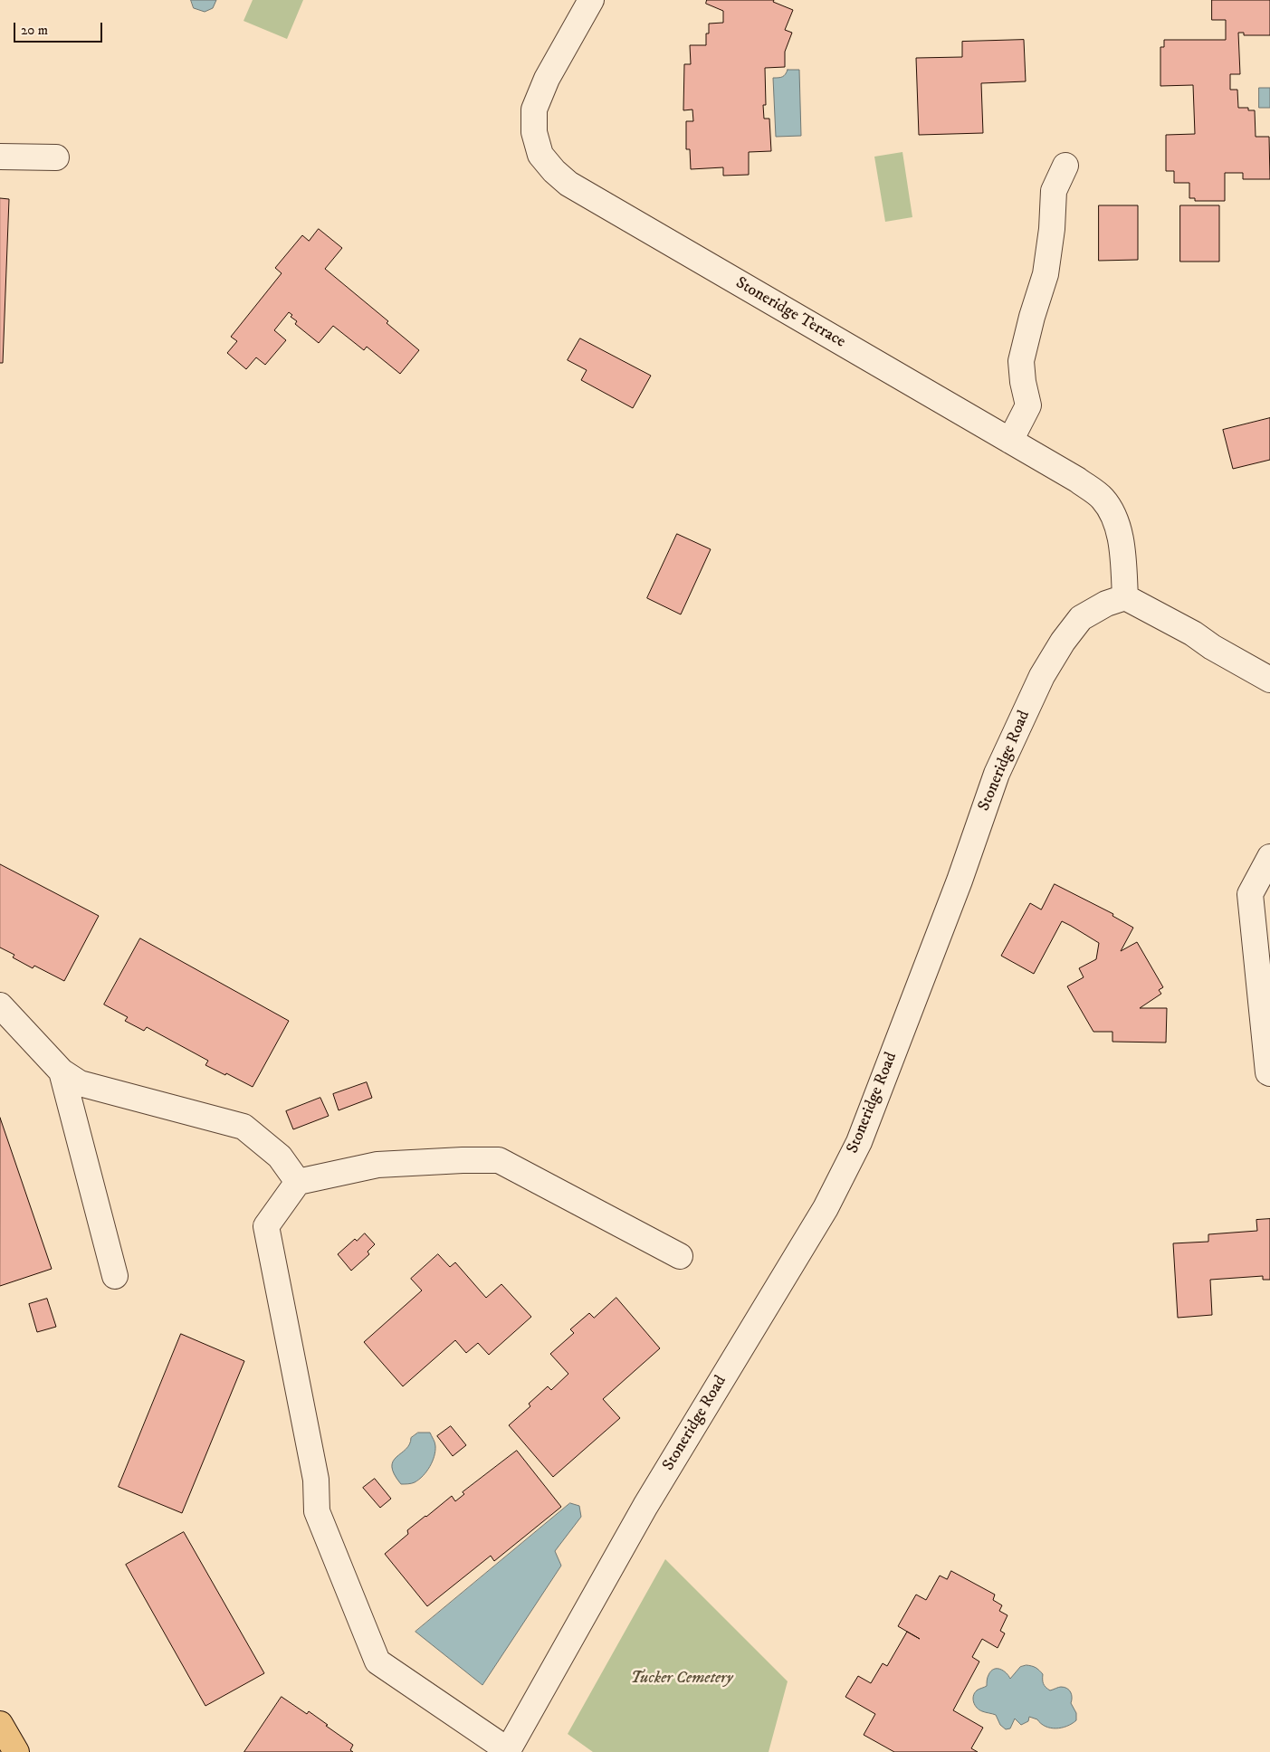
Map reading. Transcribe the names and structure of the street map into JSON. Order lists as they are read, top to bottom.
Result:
{
  "streets": {
    "street": ["Stoneridge Terrace", "Stoneridge Road"]
  },
  "crossings": [
    ["Stoneridge Terrace", "Stoneridge Road"]
  ],
  "parks": ["Tucker Cemetery"],
  "scale_bar": "20 m"
}
